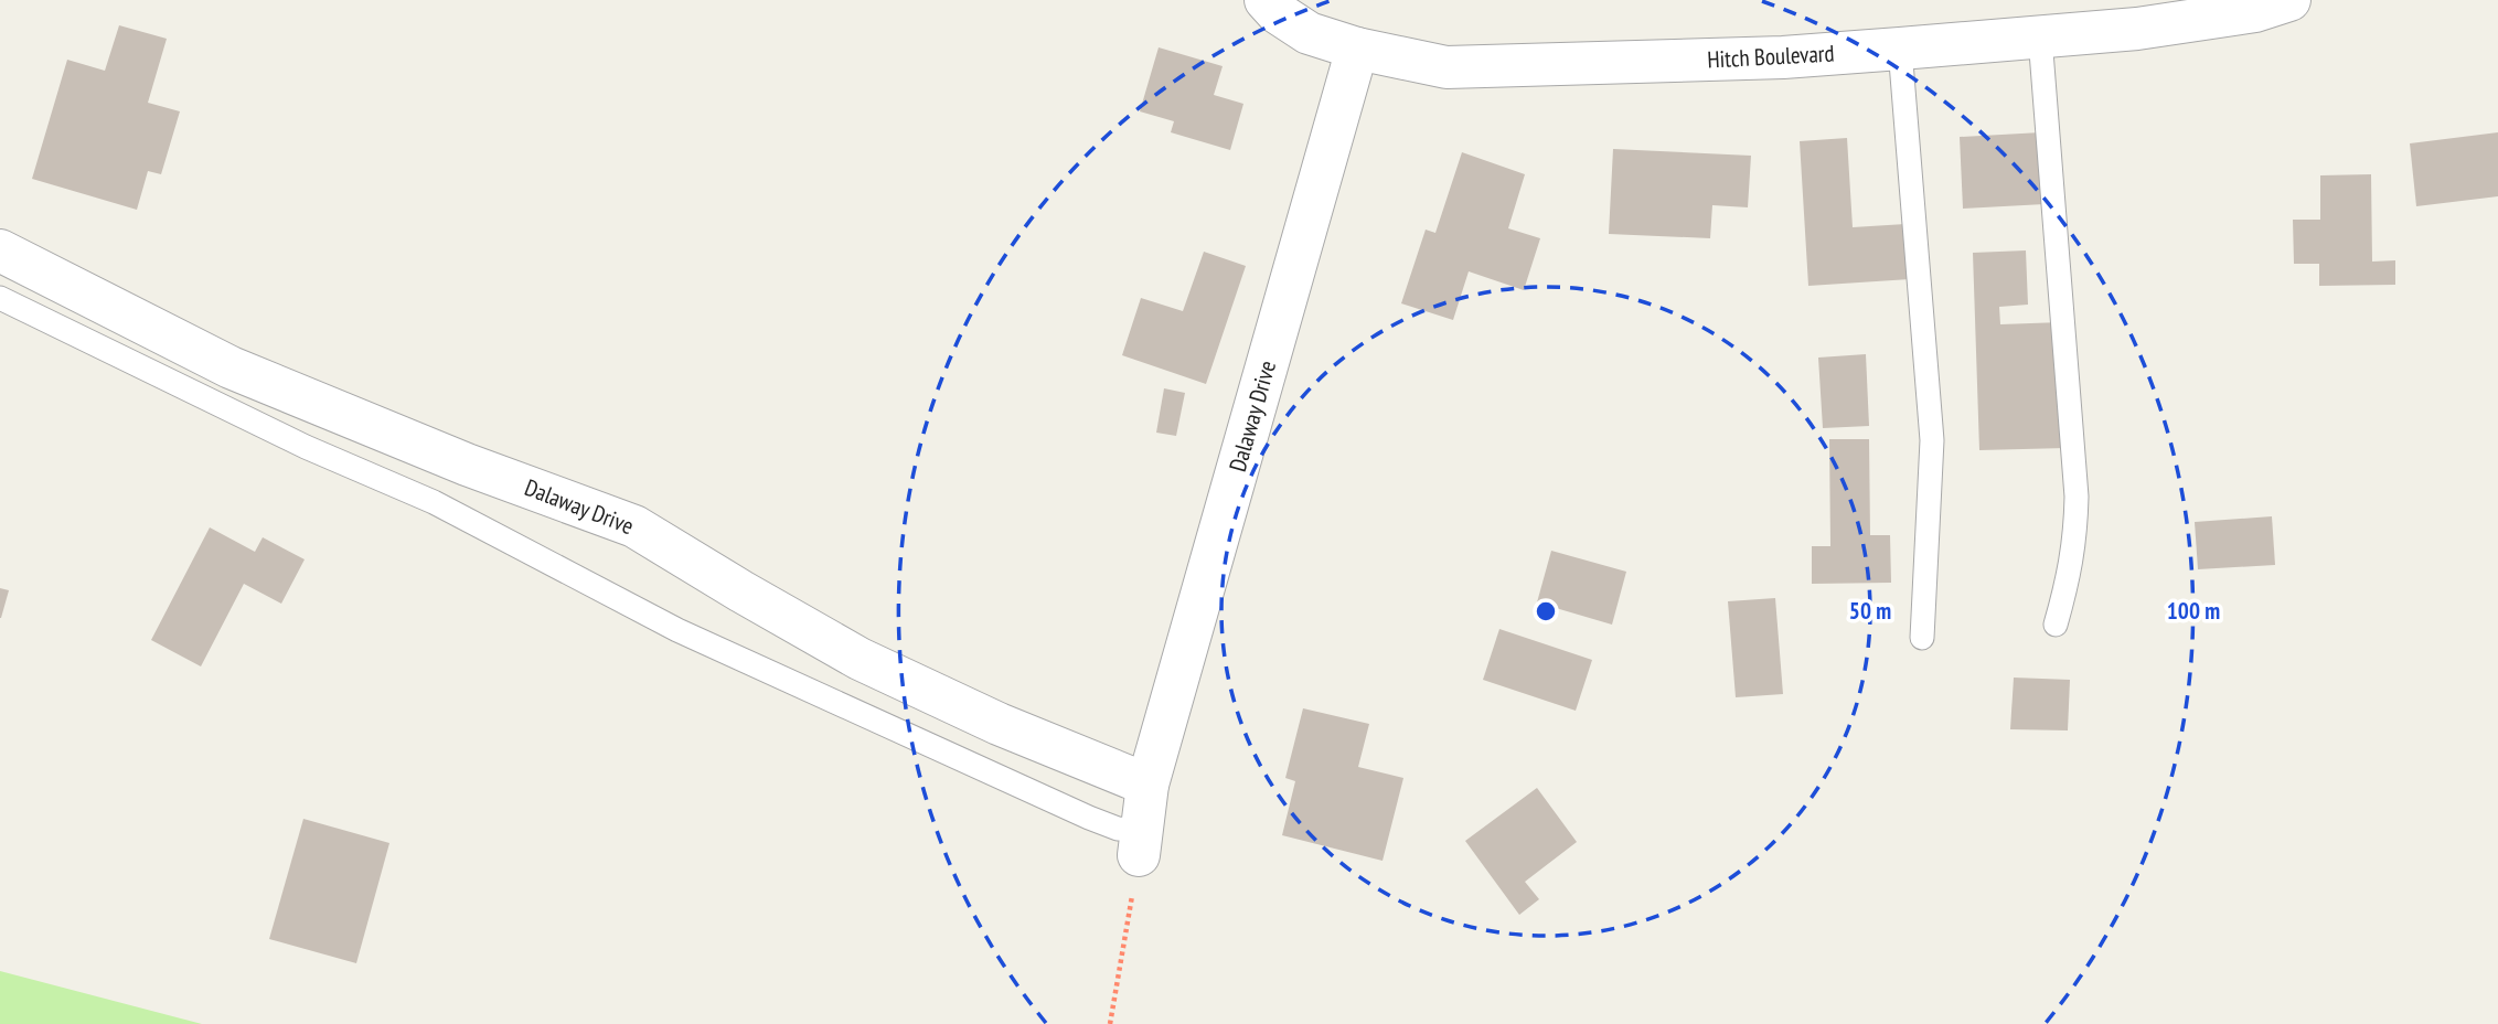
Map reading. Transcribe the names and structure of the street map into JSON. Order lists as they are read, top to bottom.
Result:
{
  "streets": {
    "street": ["Hitch Boulevard", "Dalaway Drive"]
  },
  "crossings": [
    ["Hitch Boulevard", "Dalaway Drive"]
  ],
  "rings": ["50 m", "100 m"]
}
